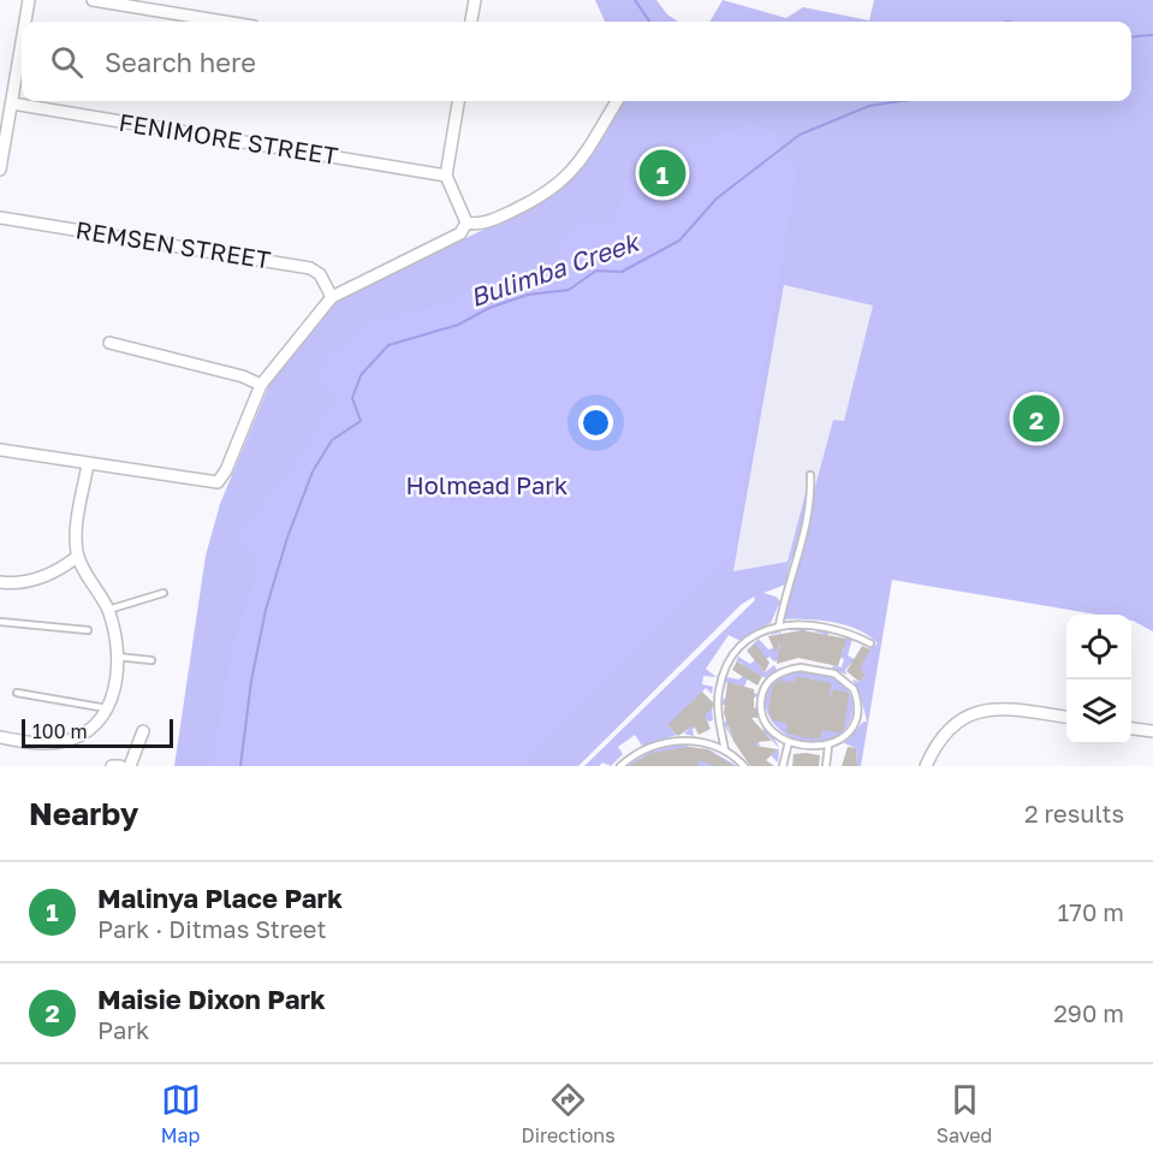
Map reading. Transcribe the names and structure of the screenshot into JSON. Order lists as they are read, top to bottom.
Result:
{
  "streets": {
    "street": ["FENIMORE STREET", "REMSEN STREET"]
  },
  "water": ["Bulimba Creek"],
  "parks": ["Holmead Park"],
  "scale_bar": "100 m",
  "page": {
    "search": "Search here",
    "pins": ["1", "2"],
    "scale": "100 m",
    "heading": ["Nearby", "2 results"],
    "list": [
      {
        "mark": "1",
        "name": "Malinya Place Park",
        "note": "Park · Ditmas Street",
        "value": "170 m"
      },
      {
        "mark": "2",
        "name": "Maisie Dixon Park",
        "note": "Park",
        "value": "290 m"
      }
    ],
    "nav": ["Map", "Directions", "Saved"]
  }
}
